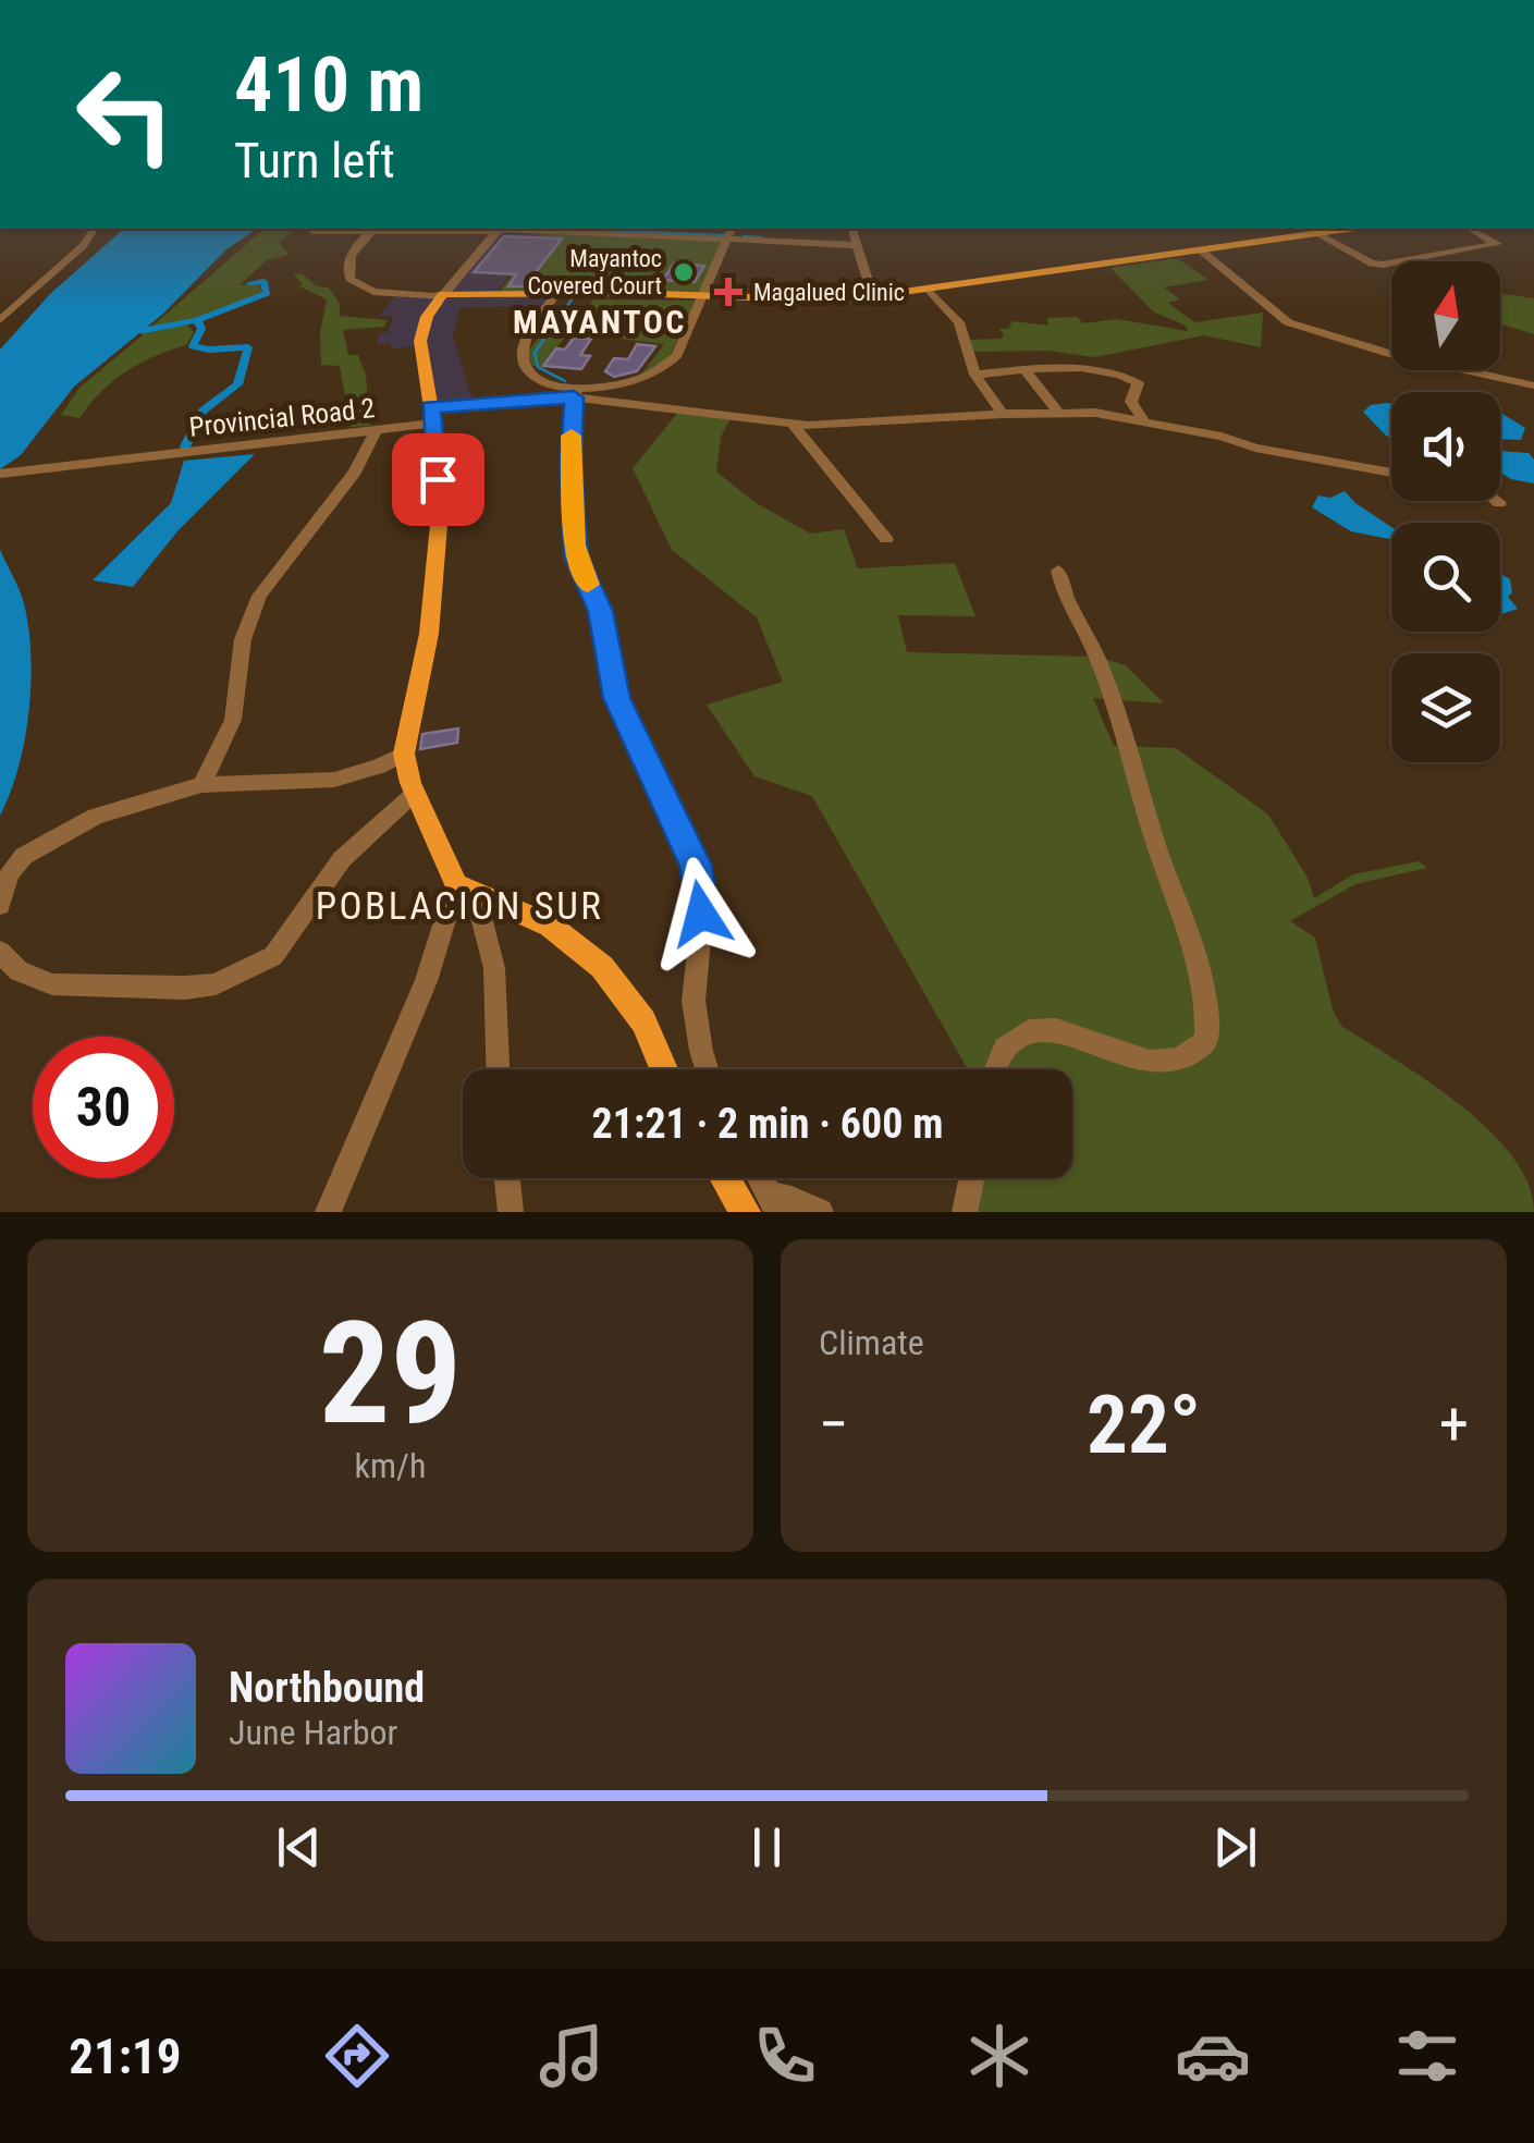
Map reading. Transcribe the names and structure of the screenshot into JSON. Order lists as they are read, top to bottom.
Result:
{
  "streets": {
    "street": ["Provincial Road 2"]
  },
  "districts": ["MAYANTOC", "POBLACION SUR"],
  "places": {
    "other": ["Mayantoc Covered Court"],
    "health": ["Magalued Clinic"]
  },
  "north": "top",
  "page": {
    "turn": ["410 m", "Turn left"],
    "limit": "30",
    "trip": "21:21 · 2 min · 600 m",
    "tile": [
      ["29", "km/h"],
      "Climate"
    ],
    "heat": ["−", "22°", "+"],
    "song": ["Northbound", "June Harbor"],
    "tabs": "21:19"
  }
}
